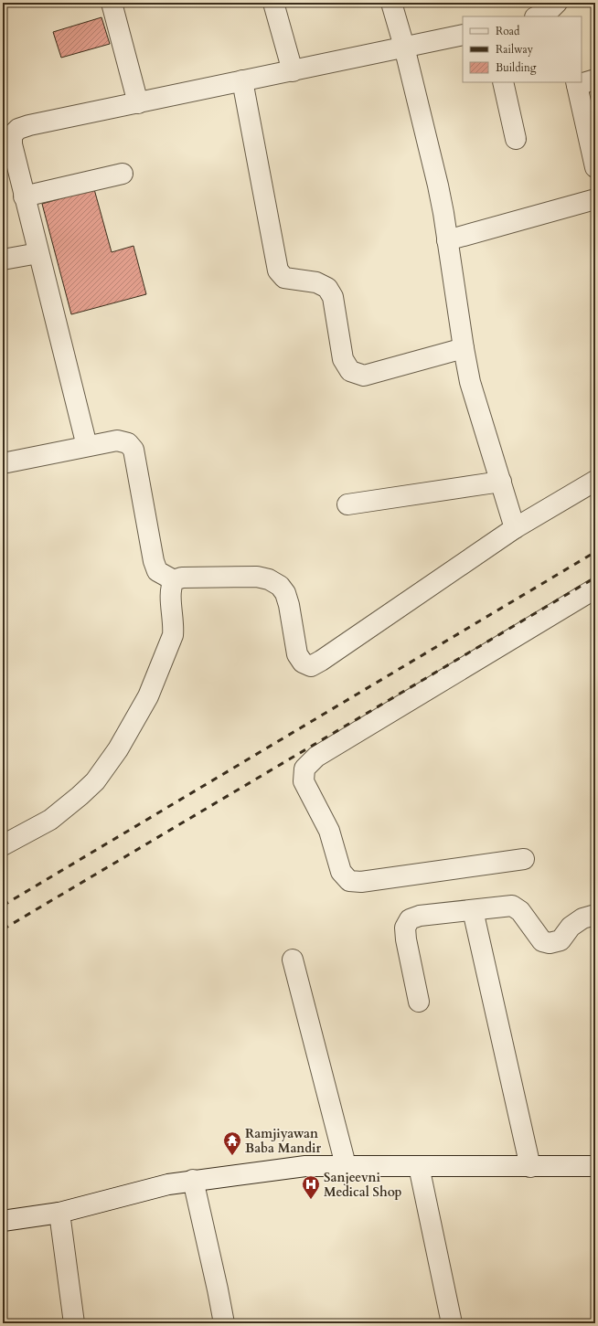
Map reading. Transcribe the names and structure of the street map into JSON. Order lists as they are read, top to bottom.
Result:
{
  "places": {
    "temple": ["Ramjiyawan Baba Mandir"],
    "hospital": ["Sanjeevni Medical Shop"]
  },
  "legend": ["Road", "Railway", "Building"]
}
